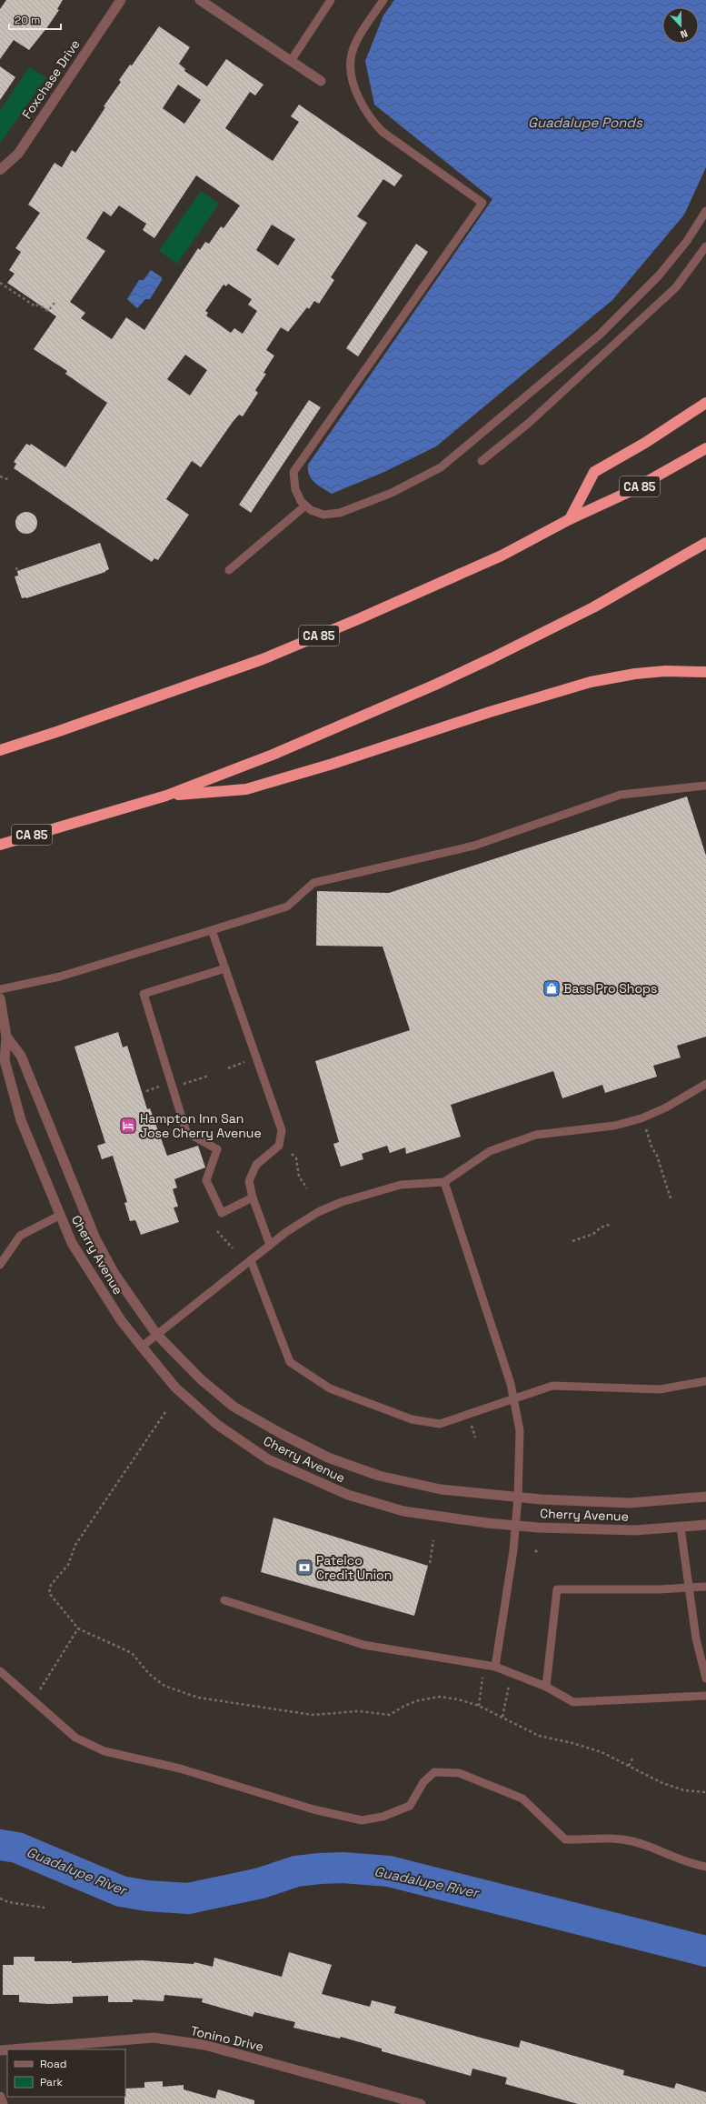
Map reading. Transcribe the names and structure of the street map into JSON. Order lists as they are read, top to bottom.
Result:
{
  "streets": {
    "highway": ["CA 85"],
    "street": ["Foxchase Drive", "Cherry Avenue", "Tonino Drive"]
  },
  "water": ["Guadalupe Ponds", "Guadalupe River"],
  "places": {
    "shop": ["Bass Pro Shops"],
    "hotel": ["Hampton Inn San Jose Cherry Avenue"],
    "bank": ["Patelco Credit Union"]
  },
  "legend": ["Road", "Park"],
  "scale_bar": "20 m",
  "north": "bottom"
}
